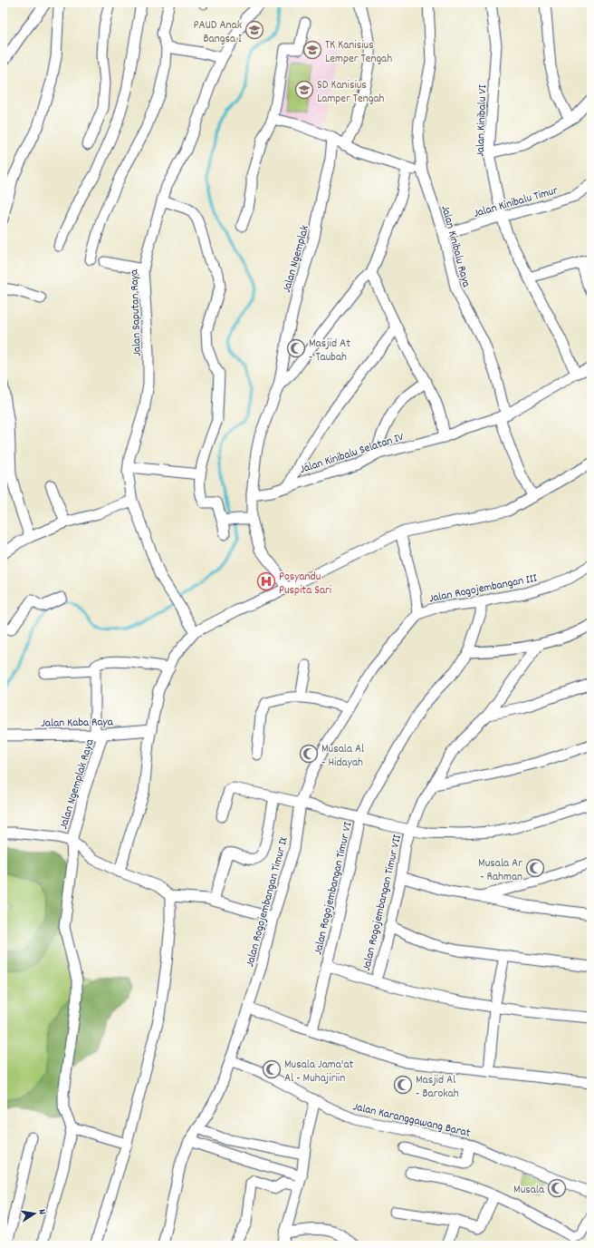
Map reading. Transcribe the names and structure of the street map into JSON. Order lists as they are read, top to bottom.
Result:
{
  "streets": {
    "street": [
      "Jalan Kinibalu VI",
      "Jalan Kinibalu Timur",
      "Jalan Kinibalu Raya",
      "Jalan Ngemplak",
      "Jalan Saputan Raya",
      "Jalan Kinibalu Selatan IV",
      "Jalan Rogojembangan III",
      "Jalan Kaba Raya",
      "Jalan Ngemplak Raya",
      "Jalan Rogojembangan Timur VI",
      "Jalan Rogojembangan Timur IX",
      "Jalan Rogojembangan Timur VII",
      "Jalan Karanggawang Barat"
    ]
  },
  "crossings": [
    ["Jalan Kinibalu VI", "Jalan Kinibalu Timur"],
    ["Jalan Kinibalu Timur", "Jalan Kinibalu Raya"],
    ["Jalan Kinibalu Raya", "Jalan Kinibalu Selatan IV"],
    ["Jalan Ngemplak", "Jalan Kinibalu Selatan IV"],
    ["Jalan Rogojembangan III", "Jalan Rogojembangan Timur VI"],
    ["Jalan Rogojembangan III", "Jalan Rogojembangan Timur IX"],
    ["Jalan Kaba Raya", "Jalan Ngemplak Raya"],
    ["Jalan Rogojembangan Timur VI", "Jalan Rogojembangan Timur VII"]
  ],
  "places": {
    "school or university": ["PAUD Anak Bangsa I", "TK Kanisius Lemper Tengah", "SD Kanisius Lamper Tengah"],
    "mosque": [
      "Masjid At - Taubah",
      "Musala Al - Hidayah",
      "Musala Ar - Rahman",
      "Musala Jama'at Al - Muhajiriin",
      "Masjid Al - Barokah",
      "Musala"
    ],
    "hospital": ["Posyandu Puspita Sari"]
  },
  "north": "right"
}
